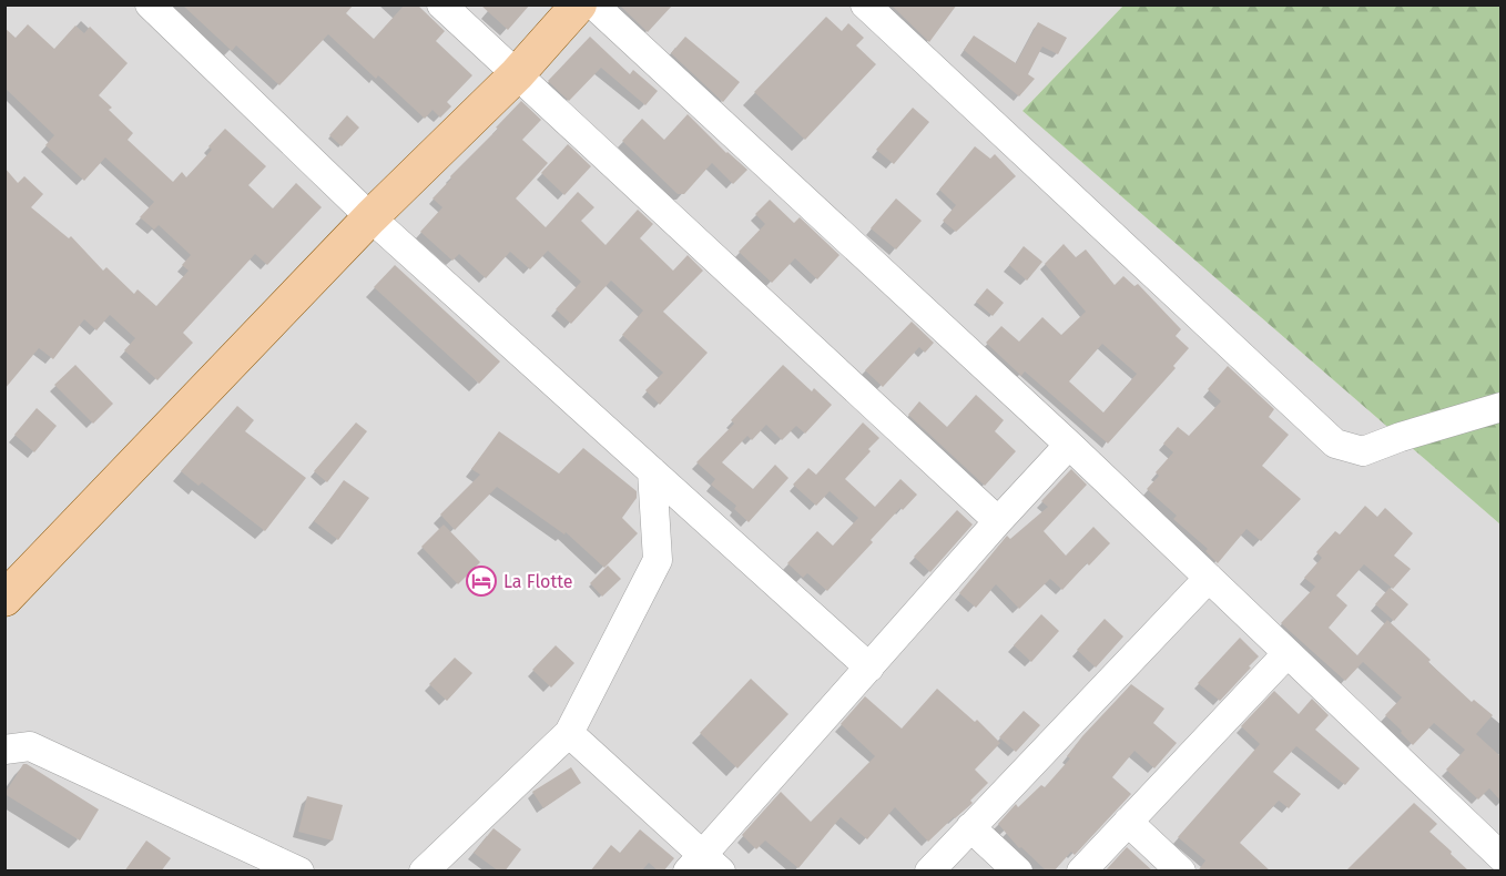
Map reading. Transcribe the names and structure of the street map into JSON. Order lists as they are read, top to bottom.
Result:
{
  "places": {
    "hotel": ["La Flotte"]
  }
}
